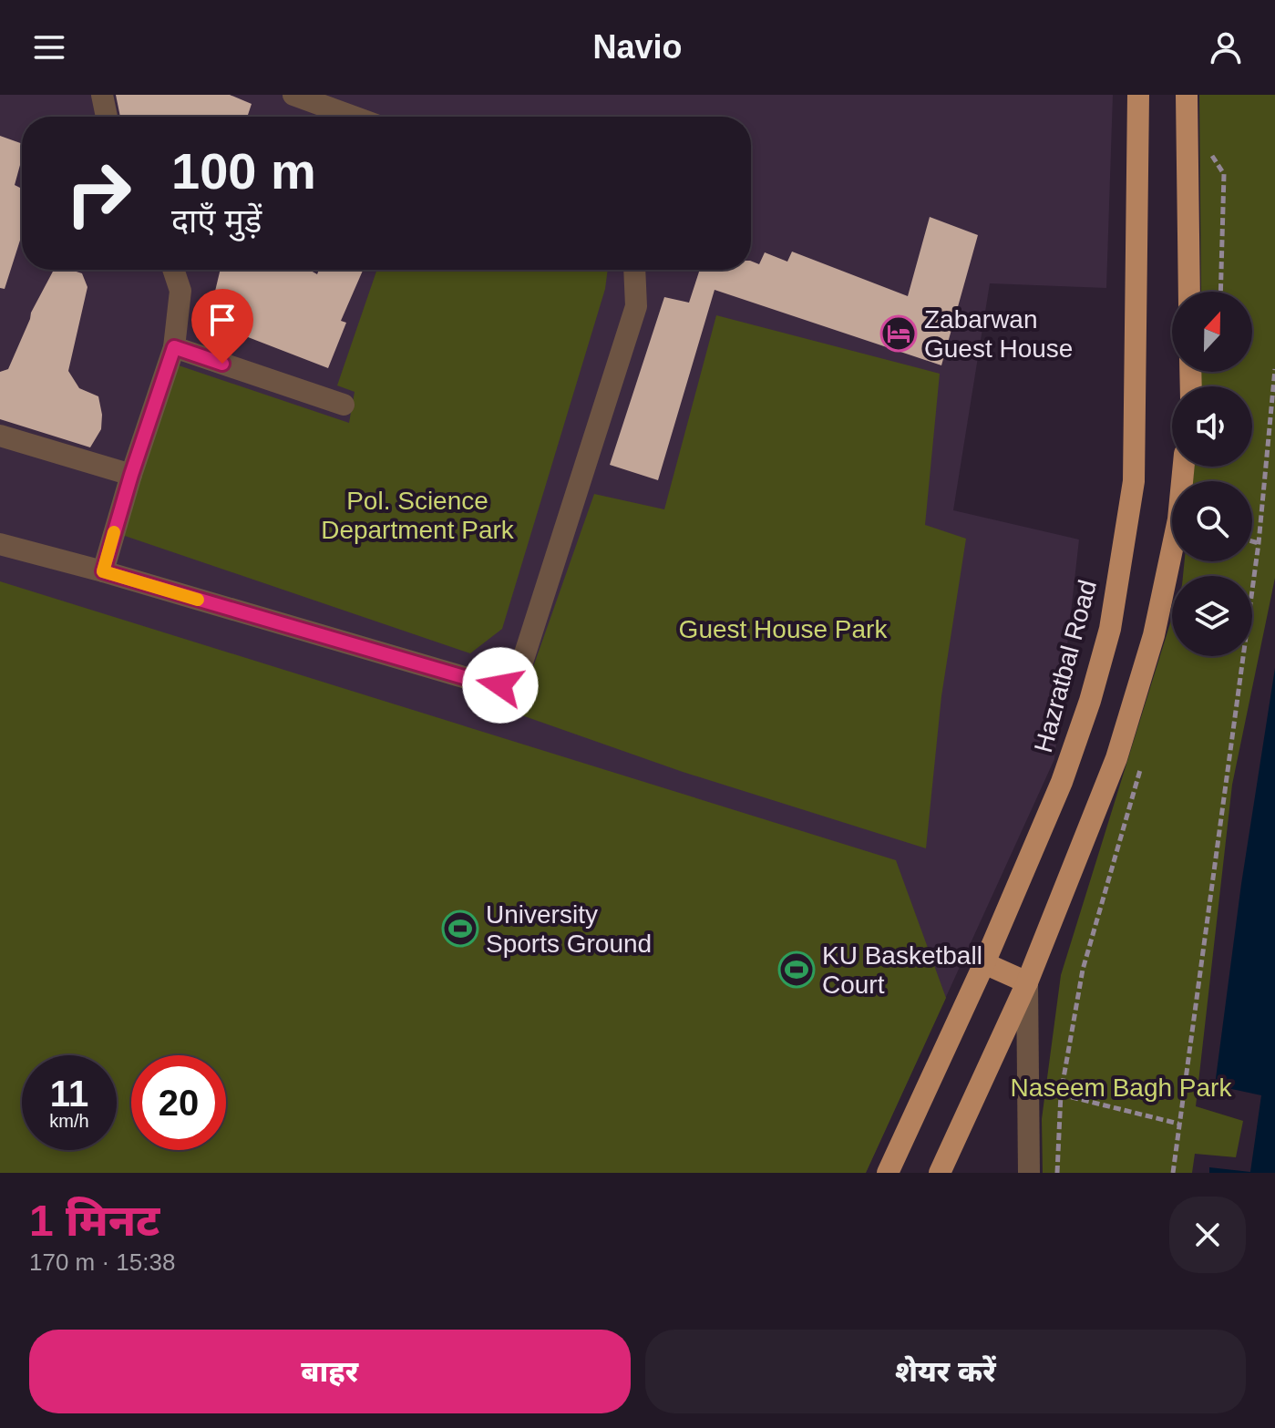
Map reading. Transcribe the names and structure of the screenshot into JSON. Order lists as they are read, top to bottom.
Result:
{
  "streets": {
    "main road": ["Hazratbal Road"]
  },
  "parks": ["Pol. Science Department Park", "Guest House Park", "Naseem Bagh Park"],
  "places": {
    "hotel": ["Zabarwan Guest House"],
    "sports": ["University Sports Ground", "KU Basketball Court"]
  },
  "north": "top",
  "page": {
    "header": "Navio",
    "turn": ["100 m", "दाएँ मुड़ें"],
    "speed": "11 km/h",
    "limit": "20",
    "heading": ["1 मिनट", "170 m · 15:38"],
    "buttons": ["बाहर", "शेयर करें"]
  }
}
